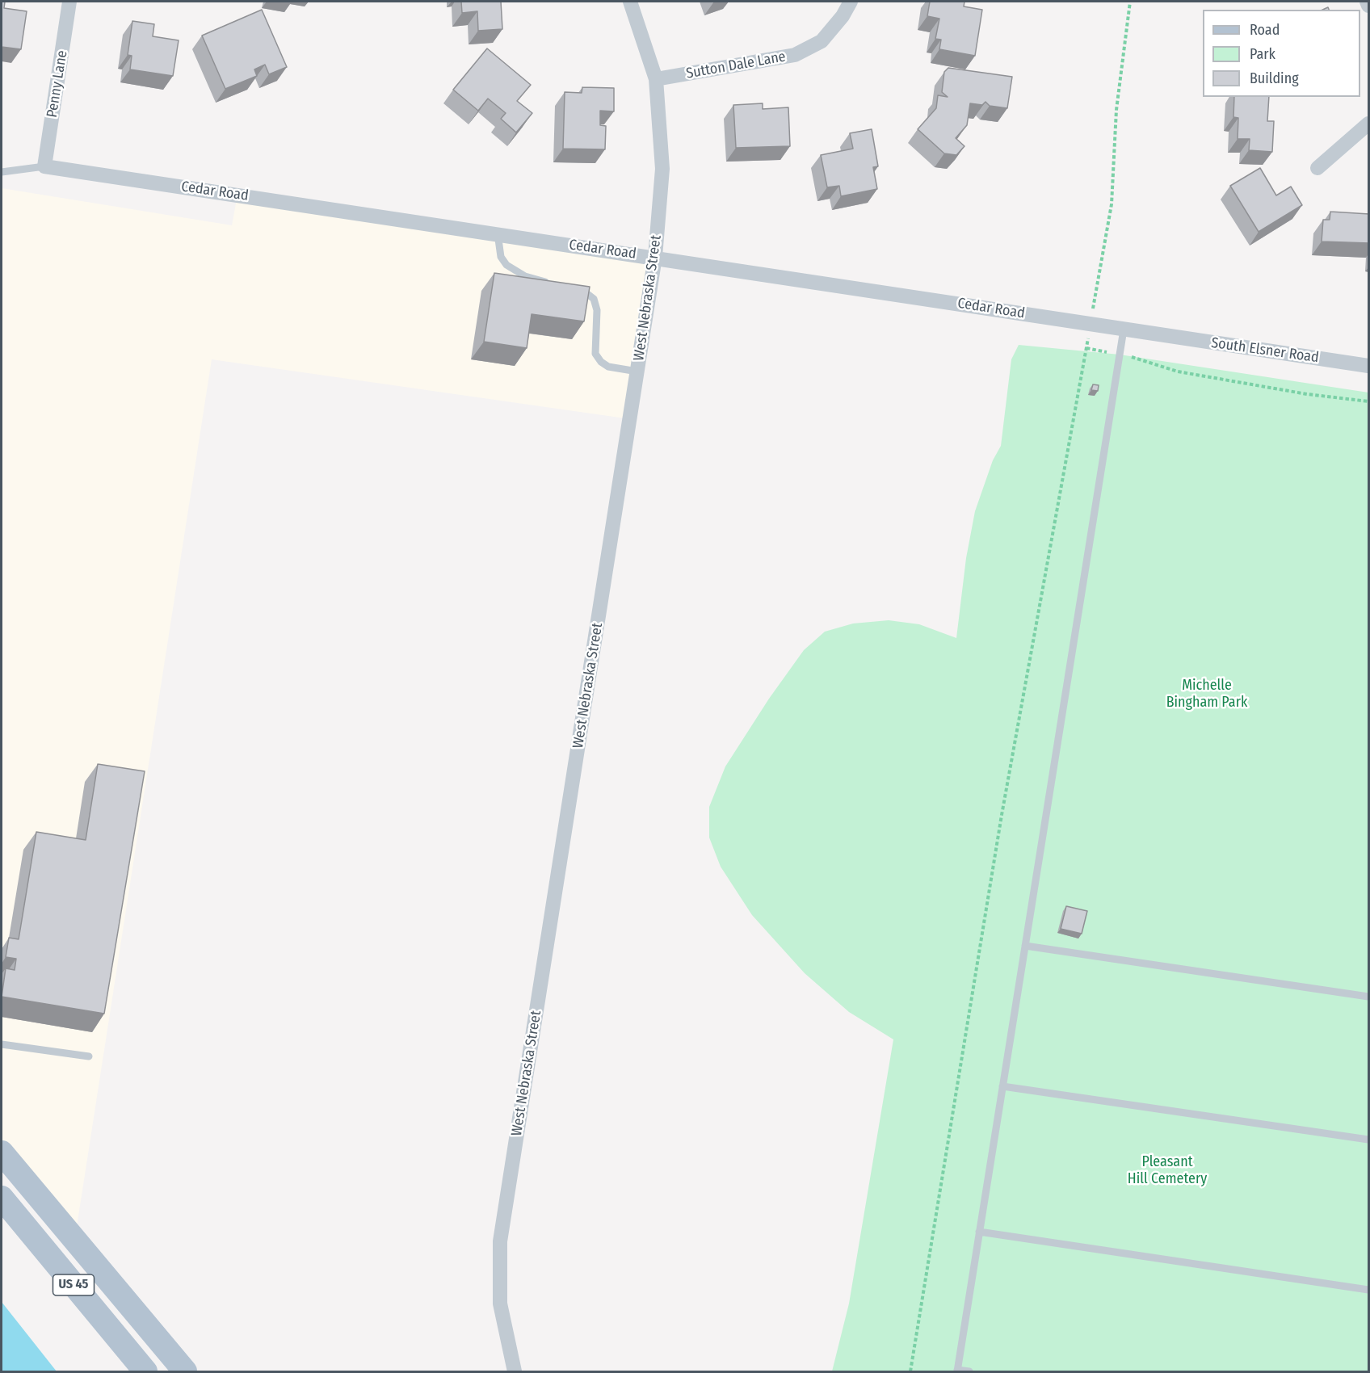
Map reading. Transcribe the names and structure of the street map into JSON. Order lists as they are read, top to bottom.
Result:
{
  "streets": {
    "main road": ["US 45"],
    "street": [
      "Sutton Dale Lane",
      "Penny Lane",
      "Cedar Road",
      "West Nebraska Street",
      "South Elsner Road"
    ]
  },
  "crossings": [
    ["Sutton Dale Lane", "West Nebraska Street"],
    ["Penny Lane", "Cedar Road"],
    ["Cedar Road", "West Nebraska Street"],
    ["Cedar Road", "South Elsner Road"]
  ],
  "parks": ["Michelle Bingham Park", "Pleasant Hill Cemetery"],
  "legend": ["Road", "Park", "Building"]
}
